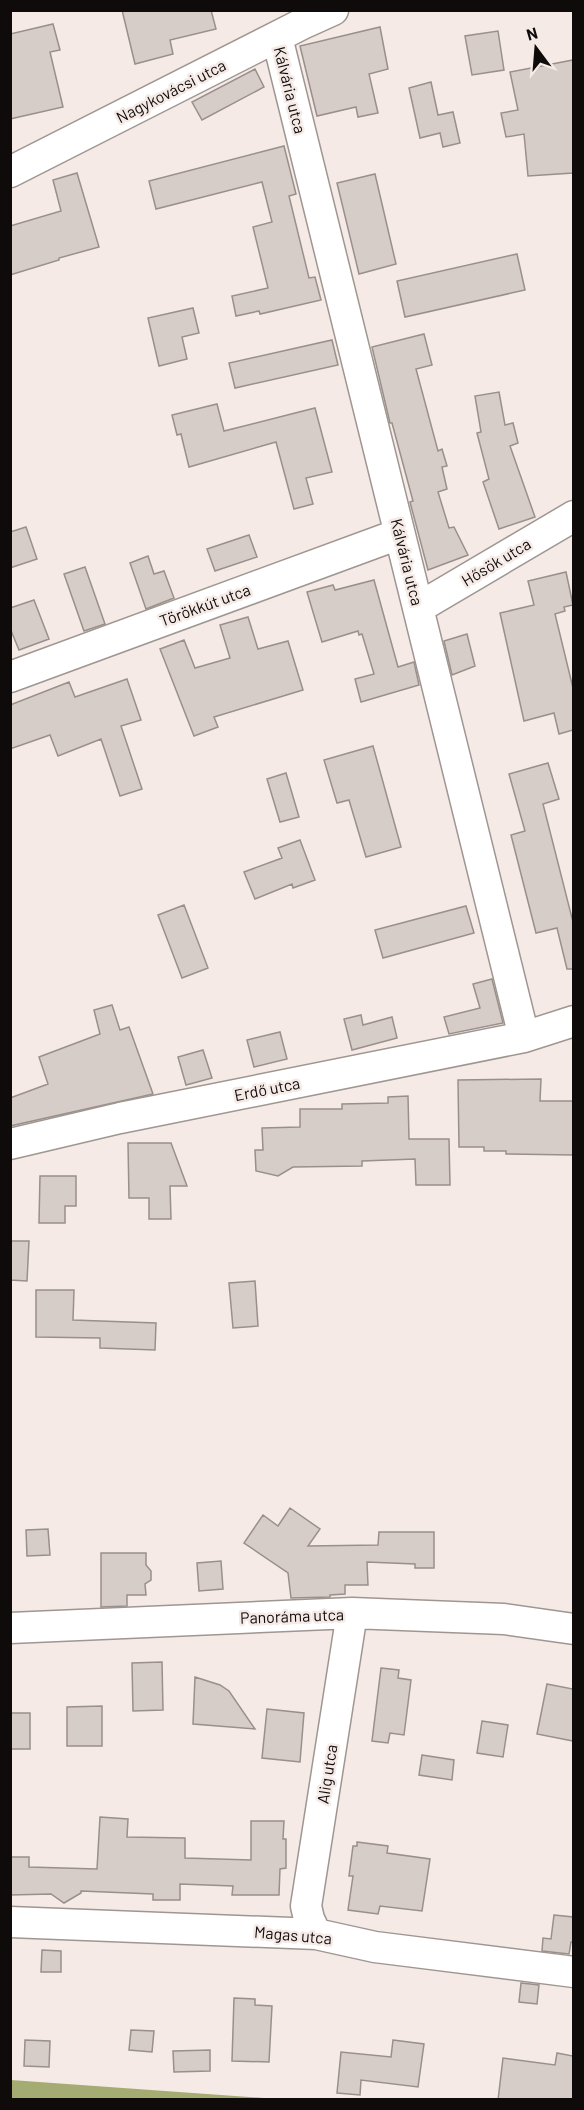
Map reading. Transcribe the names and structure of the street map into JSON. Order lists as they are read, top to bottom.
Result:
{
  "streets": {
    "street": [
      "Kálvária utca",
      "Nagykovácsi utca",
      "Hősök utca",
      "Törökkút utca",
      "Erdő utca",
      "Panoráma utca",
      "Alig utca",
      "Magas utca"
    ]
  },
  "crossings": [
    ["Kálvária utca", "Nagykovácsi utca"],
    ["Kálvária utca", "Hősök utca"],
    ["Kálvária utca", "Törökkút utca"],
    ["Kálvária utca", "Erdő utca"],
    ["Panoráma utca", "Alig utca"],
    ["Alig utca", "Magas utca"]
  ],
  "north": "top"
}
